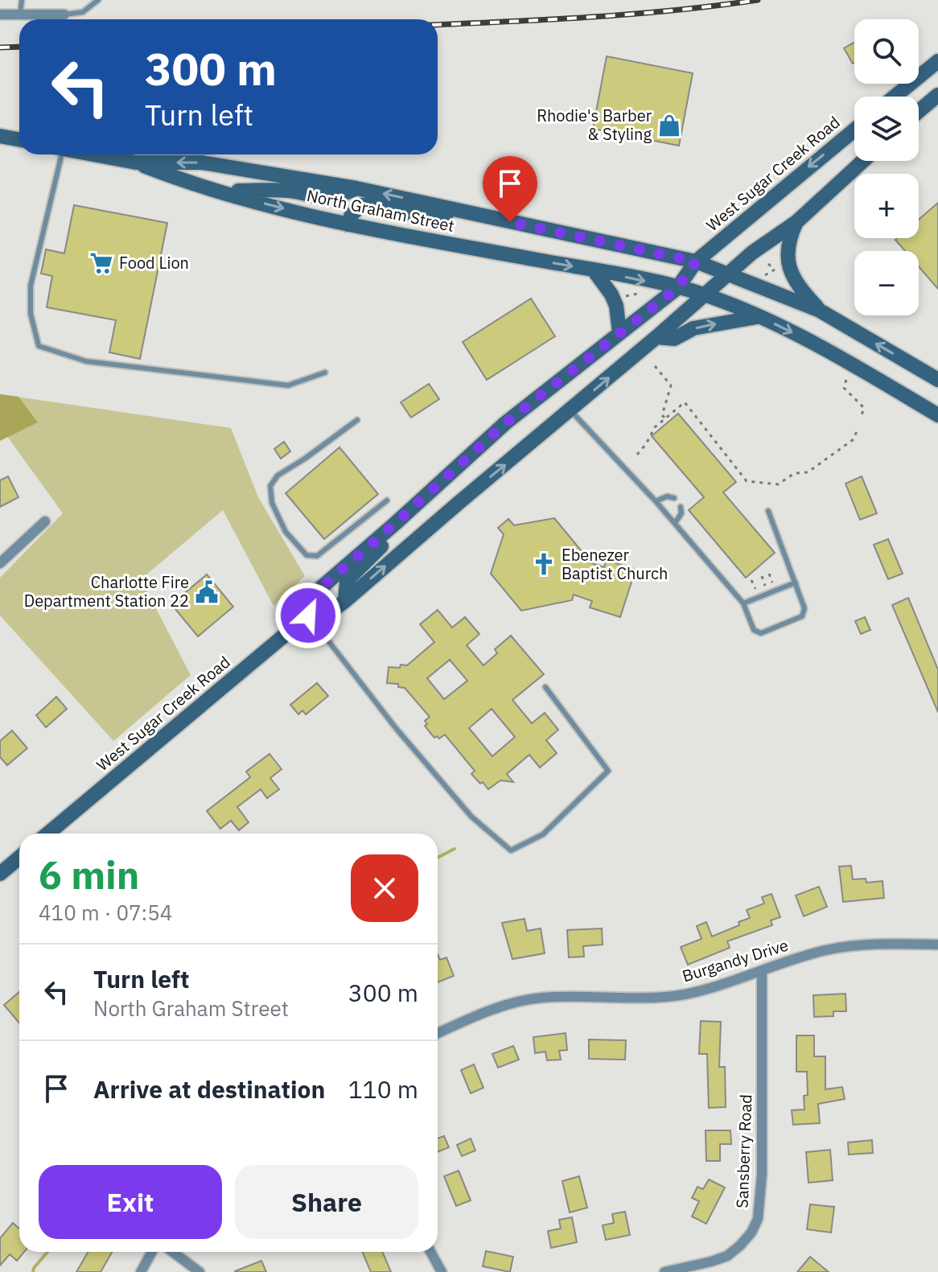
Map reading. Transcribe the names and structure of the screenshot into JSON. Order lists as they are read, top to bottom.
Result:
{
  "streets": {
    "main road": ["West Sugar Creek Road", "North Graham Street"],
    "street": ["Burgandy Drive", "Sansberry Road"]
  },
  "crossings": [
    ["West Sugar Creek Road", "North Graham Street"],
    ["Burgandy Drive", "Sansberry Road"]
  ],
  "places": {
    "shop": ["Rhodie's Barber & Styling"],
    "supermarket": ["Food Lion"],
    "church": ["Ebenezer Baptist Church"],
    "public building": ["Charlotte Fire Department Station 22"]
  },
  "page": {
    "map_buttons": ["+", "−"],
    "turn": ["300 m", "Turn left"],
    "heading": ["6 min", "410 m · 07:54"],
    "list": [
      {
        "name": "Turn left",
        "note": "North Graham Street",
        "value": "300 m"
      },
      {
        "name": "Arrive at destination",
        "value": "110 m"
      }
    ],
    "buttons": ["Exit", "Share"]
  }
}
